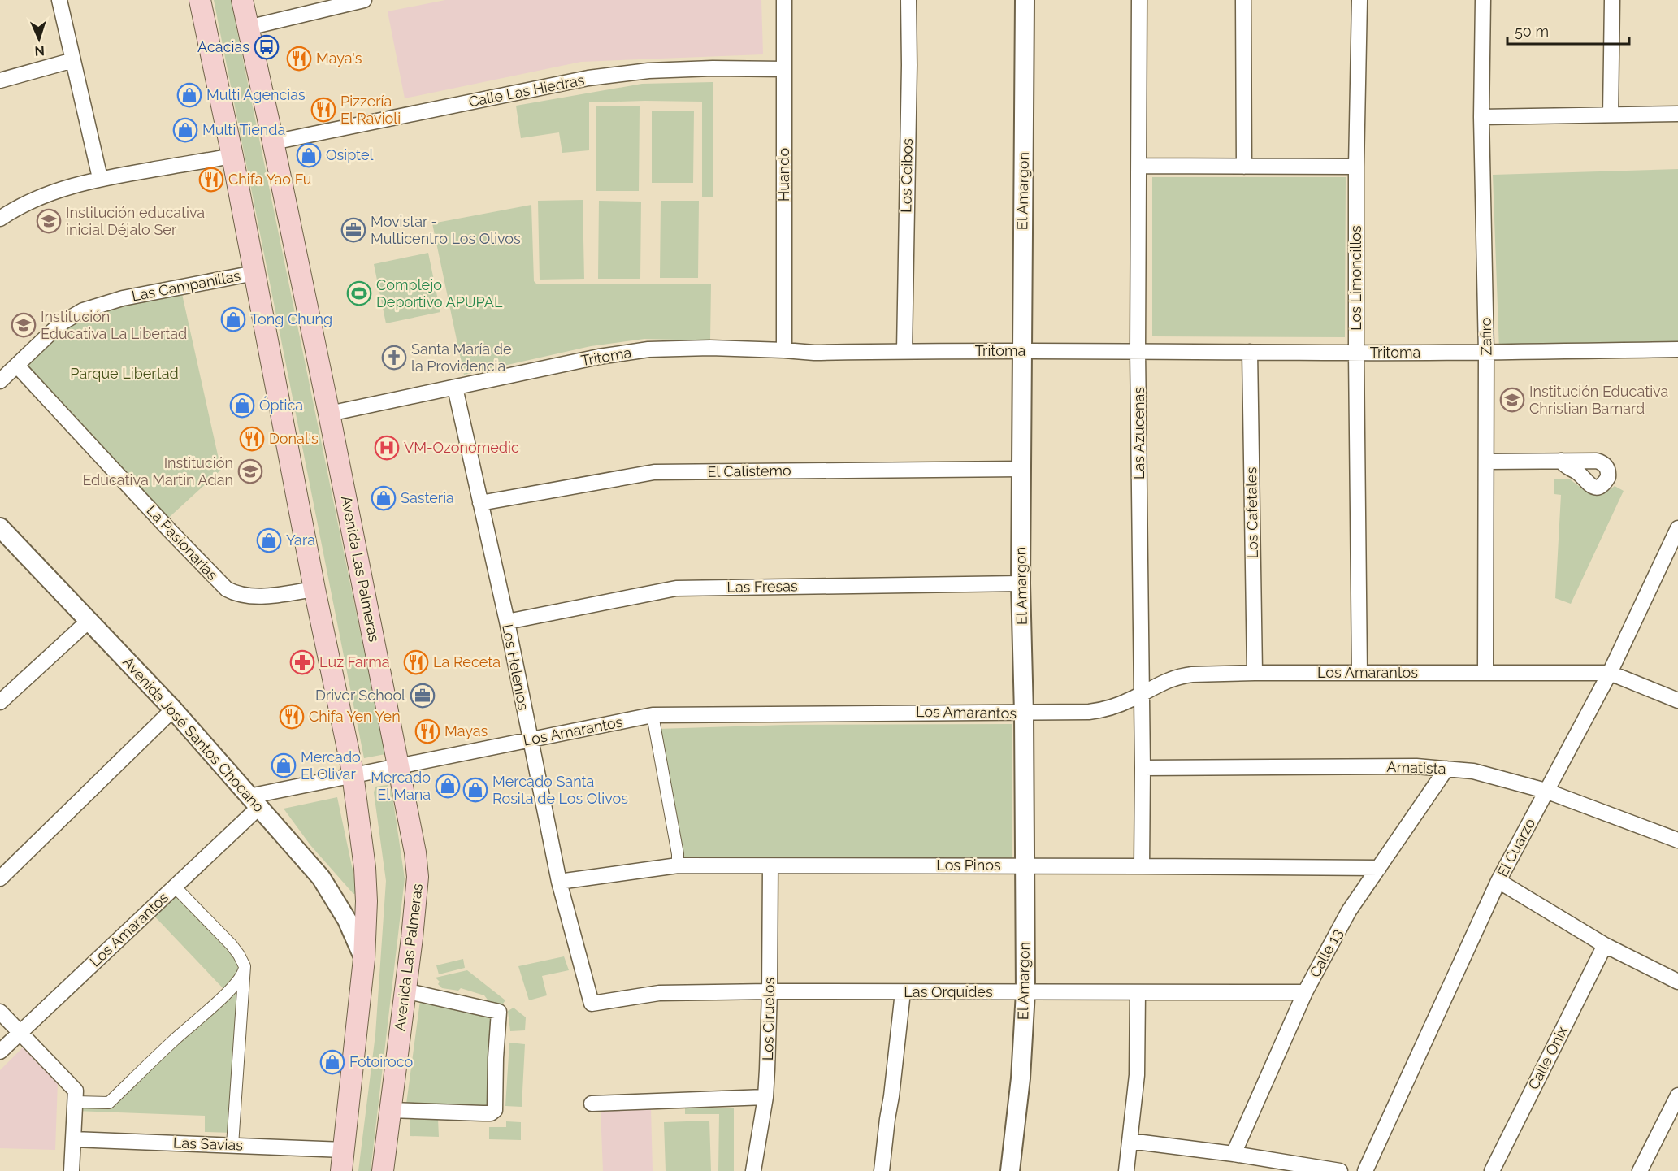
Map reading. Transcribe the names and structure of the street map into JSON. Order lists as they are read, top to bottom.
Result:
{
  "streets": {
    "main road": ["Avenida Las Palmeras"],
    "street": [
      "Calle Las Hiedras",
      "Huando",
      "Los Ceibos",
      "El Amargon",
      "Los Limoncillos",
      "Las Campanillas",
      "Zafiro",
      "Tritoma",
      "Las Azucenas",
      "El Calistemo",
      "Los Cafetales",
      "La Pasionarias",
      "Las Fresas",
      "Los Helenios",
      "Los Amarantos",
      "Avenida José Santos Chocano",
      "Amatista",
      "El Cuarzo",
      "Los Pinos",
      "Calle 13",
      "Las Orquídes",
      "Los Ciruelos",
      "Calle Onix",
      "Las Savias"
    ]
  },
  "crossings": [
    ["Calle Las Hiedras", "Huando"],
    ["Calle Las Hiedras", "Avenida Las Palmeras"],
    ["Huando", "Tritoma"],
    ["Los Ceibos", "Tritoma"],
    ["El Amargon", "Tritoma"],
    ["El Amargon", "El Calistemo"],
    ["El Amargon", "Las Fresas"],
    ["El Amargon", "Los Amarantos"],
    ["El Amargon", "Los Pinos"],
    ["El Amargon", "Las Orquídes"],
    ["Los Limoncillos", "Tritoma"],
    ["Los Limoncillos", "Los Amarantos"],
    ["Las Campanillas", "La Pasionarias"],
    ["Zafiro", "Tritoma"],
    ["Zafiro", "Los Amarantos"],
    ["Tritoma", "Las Azucenas"],
    ["Tritoma", "Los Cafetales"],
    ["Tritoma", "Avenida Las Palmeras"],
    ["Tritoma", "Los Helenios"],
    ["Las Azucenas", "Los Amarantos"],
    ["Las Azucenas", "Amatista"],
    ["Las Azucenas", "Los Pinos"],
    ["El Calistemo", "Los Helenios"],
    ["Los Cafetales", "Los Amarantos"],
    ["Avenida Las Palmeras", "Los Amarantos"],
    ["Las Fresas", "Los Helenios"],
    ["Los Helenios", "Los Amarantos"],
    ["Los Helenios", "Los Pinos"],
    ["Los Helenios", "Las Orquídes"],
    ["Los Amarantos", "Avenida José Santos Chocano"],
    ["Los Amarantos", "El Cuarzo"],
    ["Amatista", "El Cuarzo"],
    ["Amatista", "Calle 13"],
    ["Los Pinos", "Calle 13"],
    ["Los Pinos", "Los Ciruelos"],
    ["Calle 13", "Las Orquídes"],
    ["Las Orquídes", "Los Ciruelos"]
  ],
  "parks": ["Parque Libertad"],
  "places": {
    "bus stop": ["Acacias"],
    "restaurant": [
      "Maya's",
      "Pizzería El Ravioli",
      "Chifa Yao Fu",
      "Donal's",
      "La Receta",
      "Chifa Yen Yen",
      "Mayas"
    ],
    "shop": [
      "Multi Agencias",
      "Multi Tienda",
      "Osiptel",
      "Tong Chung",
      "Óptica",
      "Sasteria",
      "Yara",
      "Mercado El Olivar",
      "Mercado El Mana",
      "Mercado Santa Rosita de Los Olivos",
      "Fotoiroco"
    ],
    "school or university": [
      "Institución educativa inicial Déjalo Ser",
      "Institución Educativa La Libertad",
      "Institución Educativa Christian Barnard",
      "Institución Educativa Martin Adan"
    ],
    "office": ["Movistar - Multicentro Los Olivos", "Driver School"],
    "sports": ["Complejo Deportivo APUPAL"],
    "church": ["Santa María de la Providencia"],
    "hospital": ["VM-Ozonomedic"],
    "pharmacy": ["Luz Farma"]
  },
  "scale_bar": "50 m",
  "north": "bottom"
}
